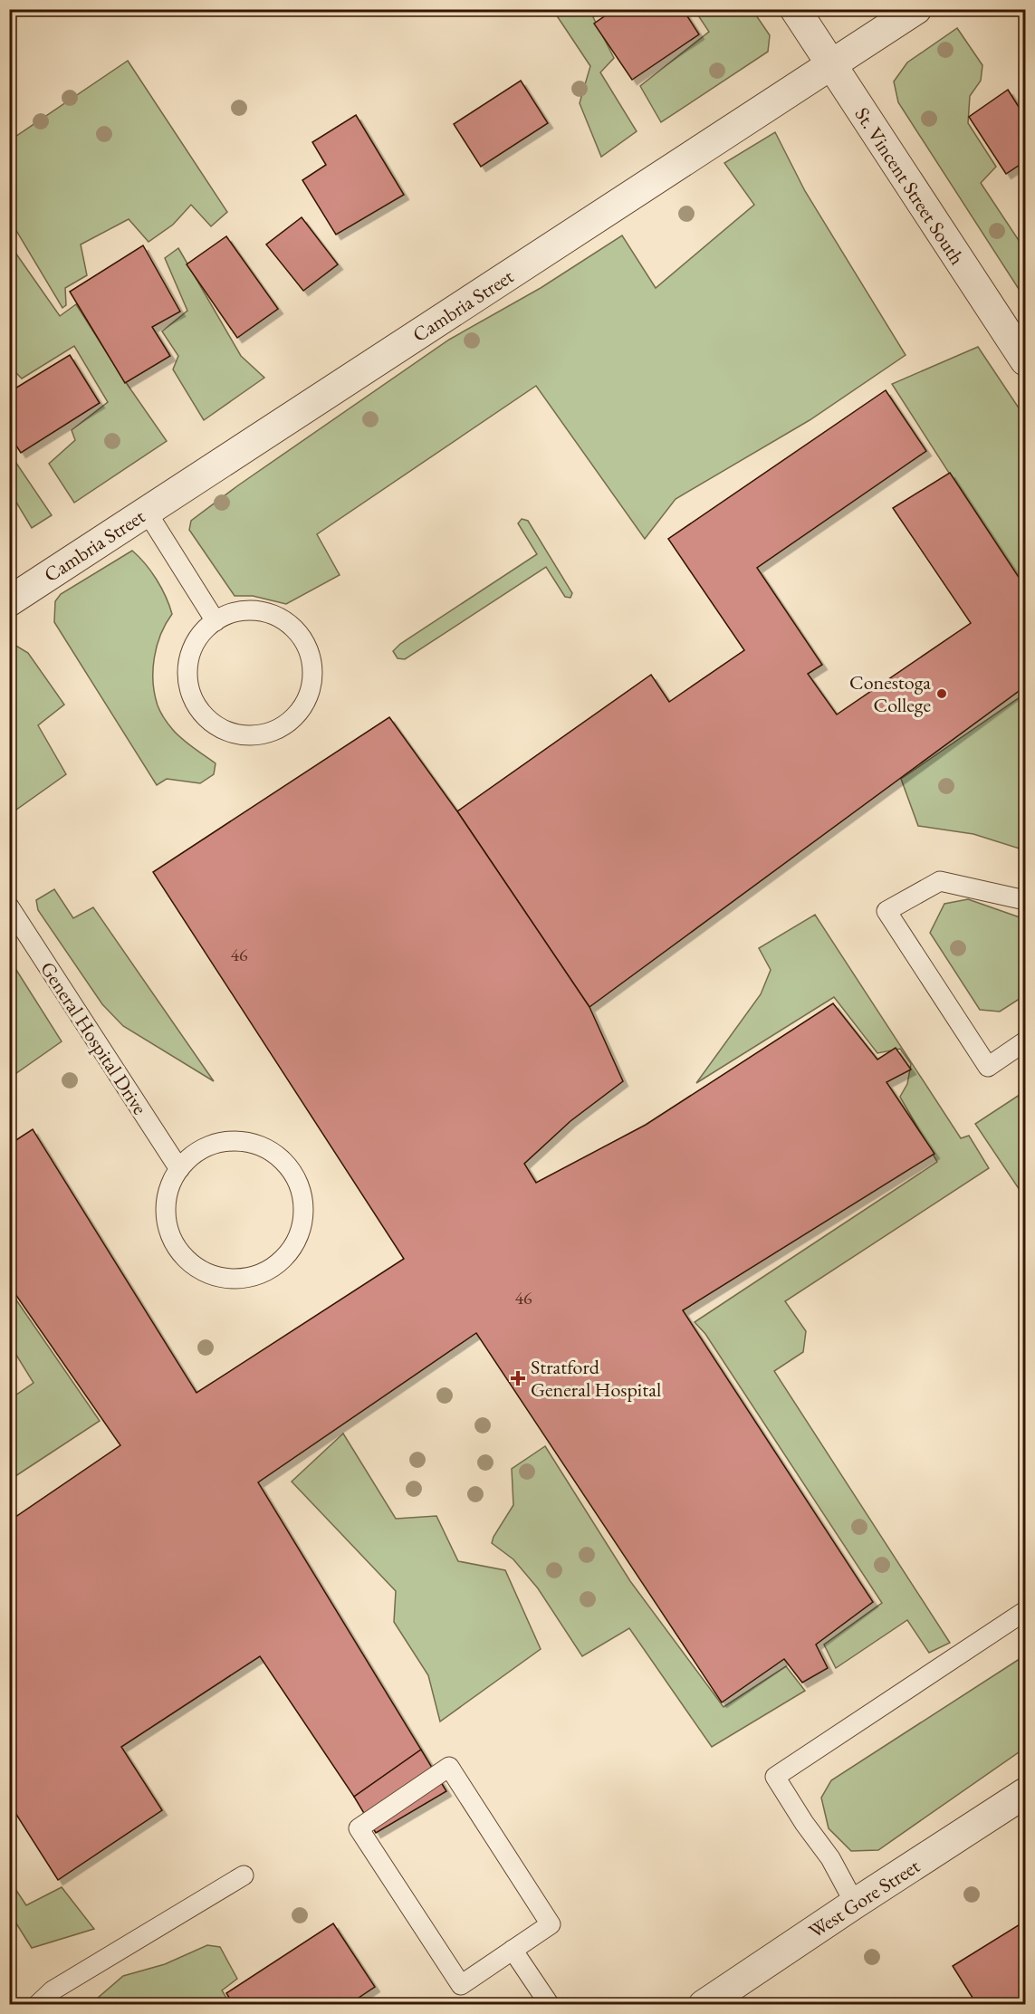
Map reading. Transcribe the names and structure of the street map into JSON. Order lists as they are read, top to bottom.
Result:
{
  "streets": {
    "street": ["St. Vincent Street South", "Cambria Street", "West Gore Street"],
    "lane": ["General Hospital Drive"]
  },
  "crossings": [
    ["St. Vincent Street South", "Cambria Street"]
  ],
  "places": {
    "other": ["Conestoga College"],
    "health": ["Stratford General Hospital"]
  },
  "house_numbers": ["46", "46"]
}
